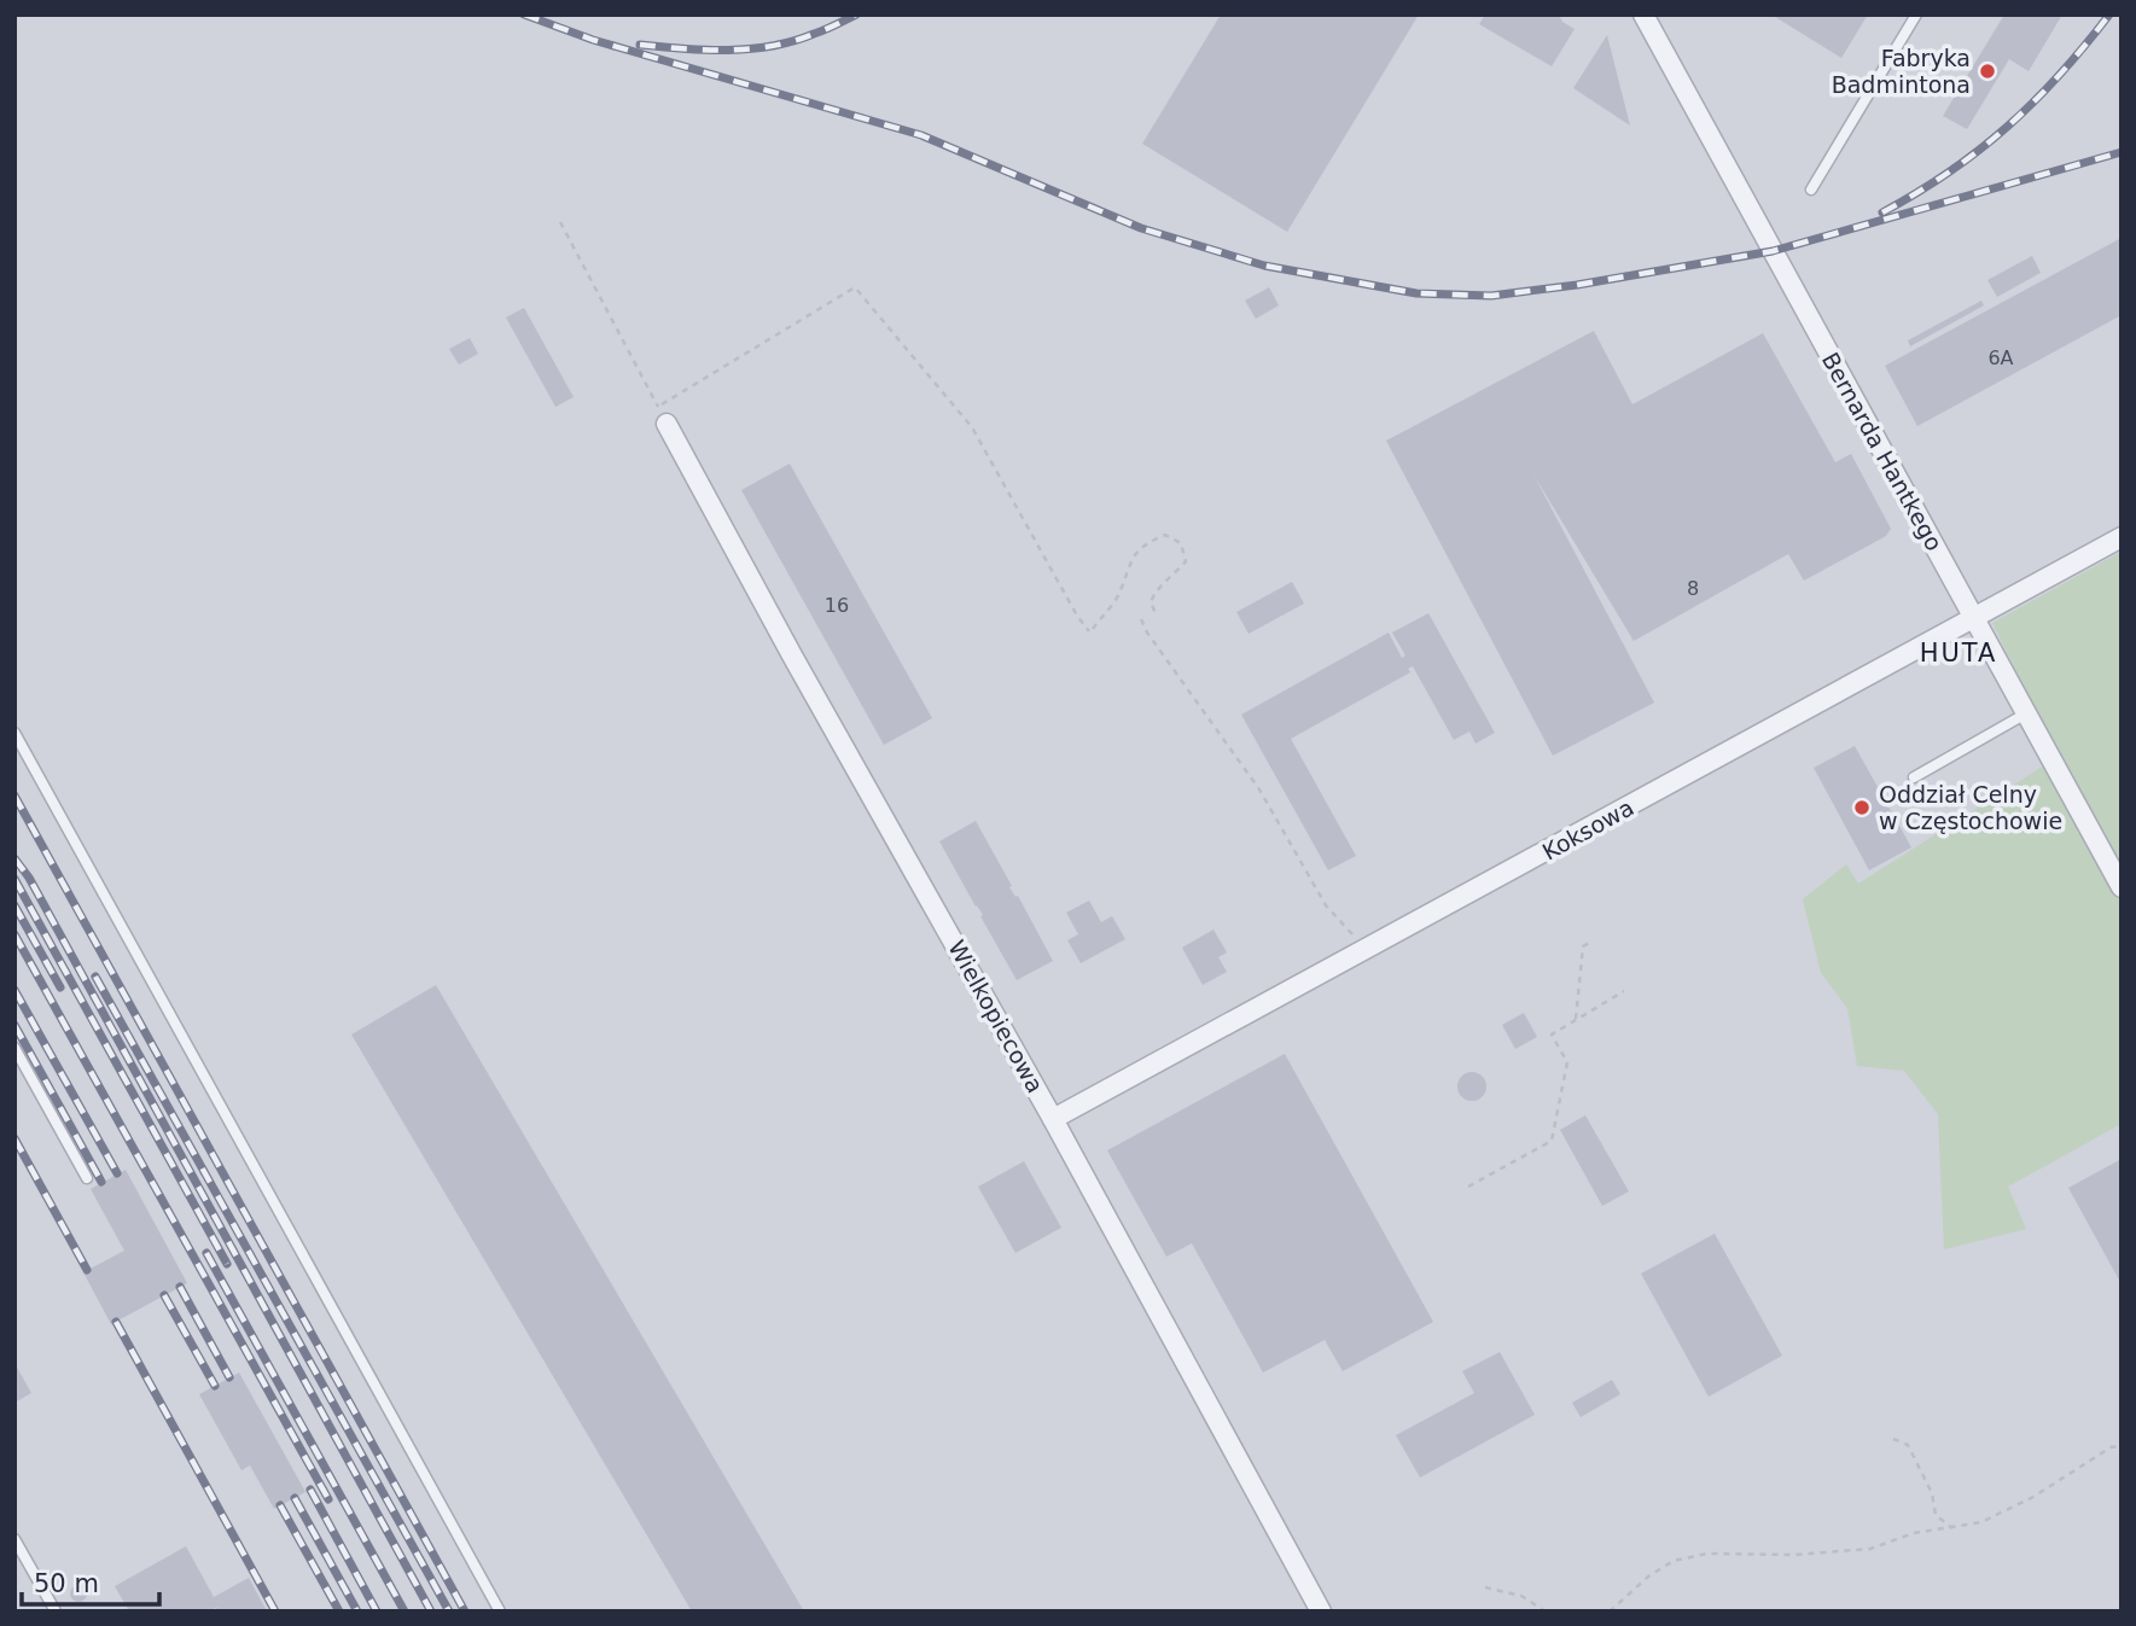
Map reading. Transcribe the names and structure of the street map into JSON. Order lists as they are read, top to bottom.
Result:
{
  "streets": {
    "street": ["Bernarda Hantkego", "Koksowa", "Wielkopiecowa"]
  },
  "crossings": [
    ["Bernarda Hantkego", "Koksowa"],
    ["Koksowa", "Wielkopiecowa"]
  ],
  "districts": ["HUTA"],
  "places": ["Fabryka Badmintona", "Oddział Celny w Częstochowie"],
  "house_numbers": ["6A", "8", "16"],
  "scale_bar": "50 m"
}
